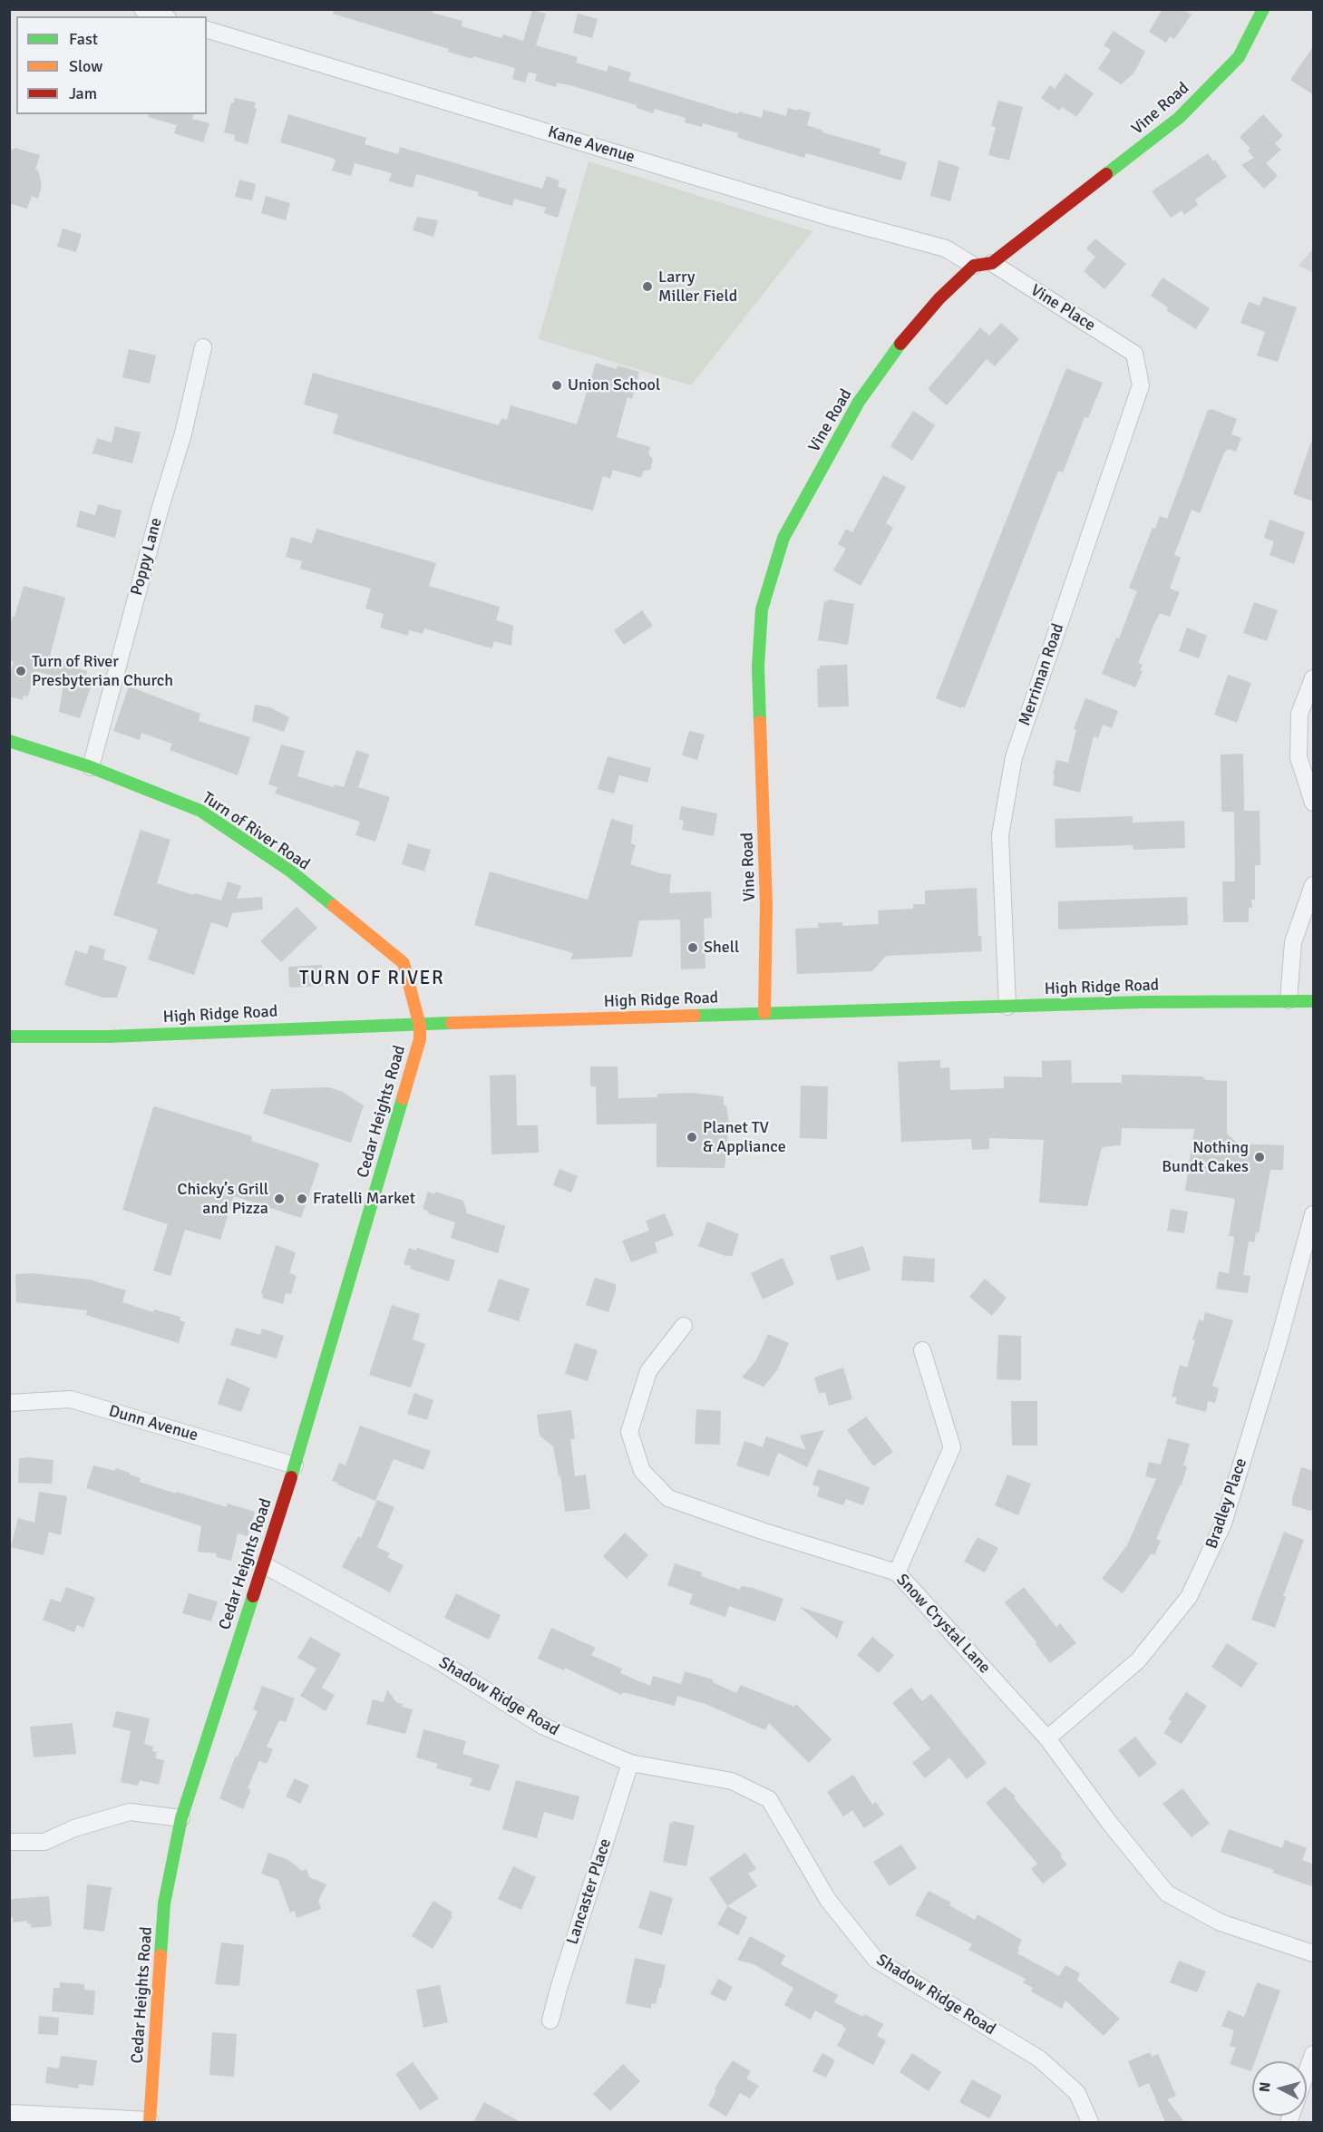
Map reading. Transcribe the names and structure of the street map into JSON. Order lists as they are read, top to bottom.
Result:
{
  "streets": {
    "street": [
      "Vine Road",
      "Kane Avenue",
      "Vine Place",
      "Poppy Lane",
      "Merriman Road",
      "Turn of River Road",
      "High Ridge Road",
      "Cedar Heights Road",
      "Dunn Avenue",
      "Bradley Place",
      "Snow Crystal Lane",
      "Shadow Ridge Road",
      "Lancaster Place"
    ]
  },
  "crossings": [
    ["Vine Road", "Kane Avenue"],
    ["Vine Road", "Vine Place"],
    ["Vine Road", "High Ridge Road"],
    ["Vine Place", "Merriman Road"],
    ["Poppy Lane", "Turn of River Road"],
    ["Merriman Road", "High Ridge Road"],
    ["Turn of River Road", "High Ridge Road"],
    ["Turn of River Road", "Cedar Heights Road"],
    ["High Ridge Road", "Cedar Heights Road"],
    ["Cedar Heights Road", "Dunn Avenue"],
    ["Cedar Heights Road", "Shadow Ridge Road"],
    ["Bradley Place", "Snow Crystal Lane"],
    ["Shadow Ridge Road", "Lancaster Place"]
  ],
  "districts": ["TURN OF RIVER"],
  "places": [
    "Larry Miller Field",
    "Union School",
    "Turn of River Presbyterian Church",
    "Shell",
    "Planet TV & Appliance",
    "Nothing Bundt Cakes",
    "Chicky’s Grill and Pizza",
    "Fratelli Market"
  ],
  "legend": ["Fast", "Slow", "Jam"],
  "north": "left"
}
